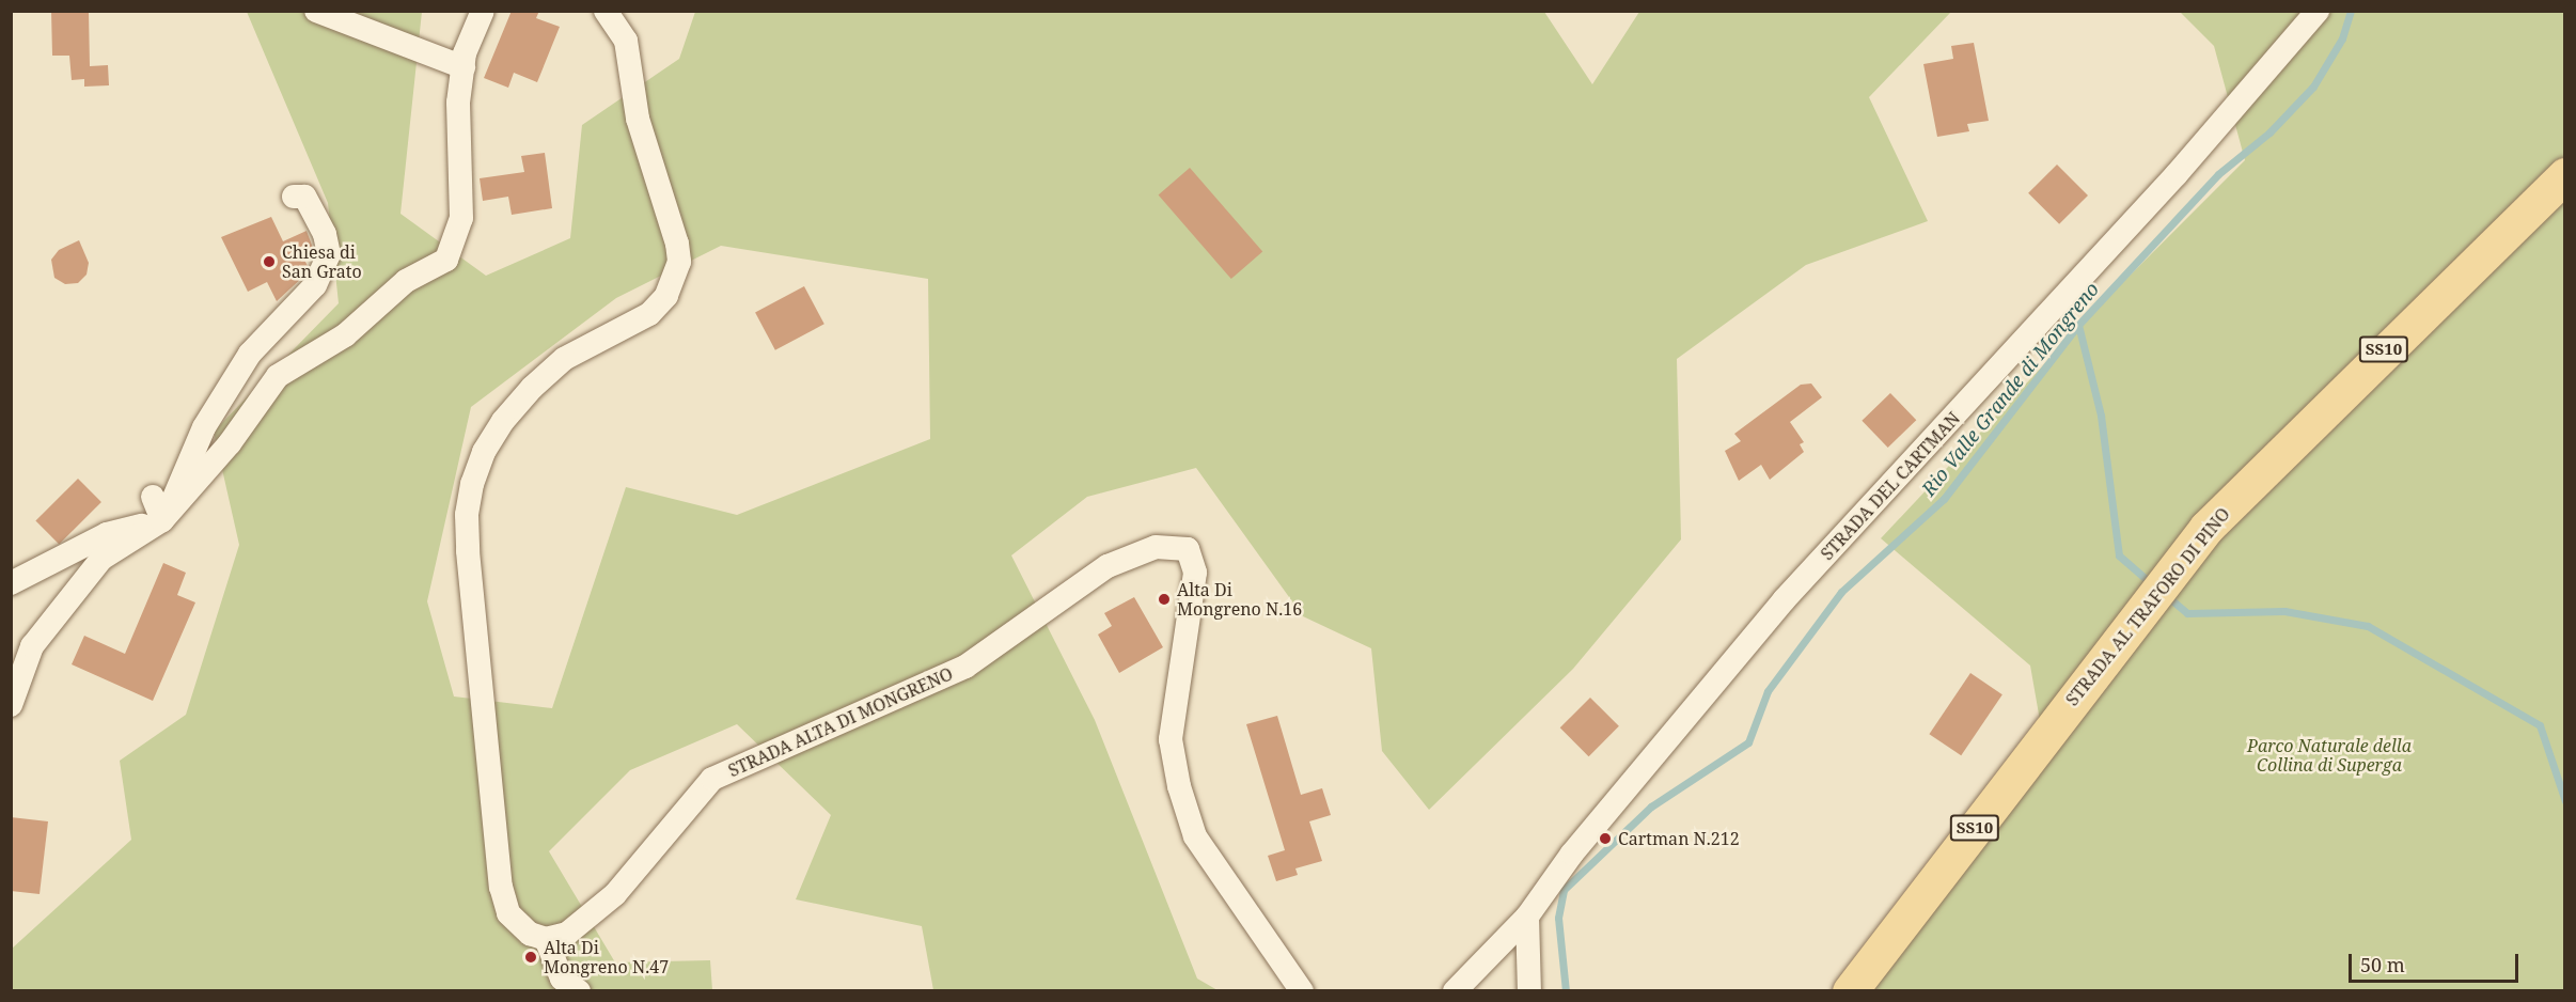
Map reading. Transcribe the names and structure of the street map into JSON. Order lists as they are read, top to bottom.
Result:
{
  "streets": {
    "main road": ["SS10", "STRADA AL TRAFORO DI PINO"],
    "street": ["STRADA DEL CARTMAN", "STRADA ALTA DI MONGRENO"]
  },
  "water": ["Rio Valle Grande di Mongreno"],
  "parks": ["Parco Naturale della Collina di Superga"],
  "places": [
    "Chiesa di San Grato",
    "Alta Di Mongreno N.16",
    "Cartman N.212",
    "Alta Di Mongreno N.47"
  ],
  "scale_bar": "50 m"
}
